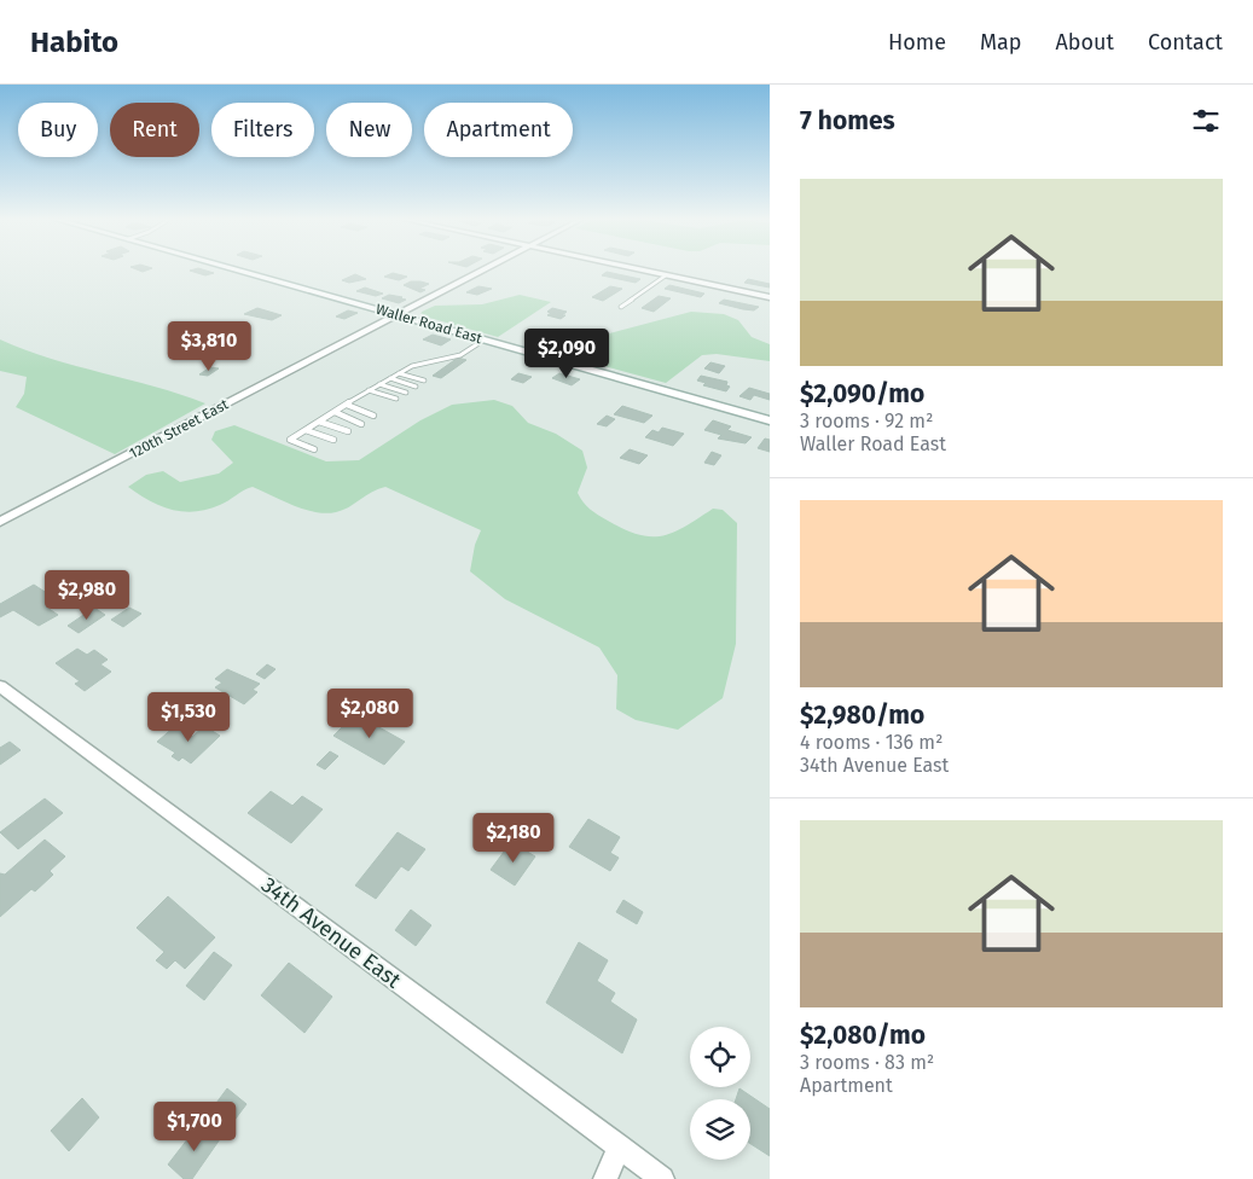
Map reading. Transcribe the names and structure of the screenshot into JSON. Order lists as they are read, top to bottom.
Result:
{
  "streets": {
    "street": ["Waller Road East", "120th Street East", "34th Avenue East"]
  },
  "crossings": [
    ["Waller Road East", "120th Street East"]
  ],
  "page": {
    "header": "Habito",
    "nav": [
      "Home",
      "Map",
      "About",
      "Contact"
    ],
    "heading": "7 homes",
    "chip": [
      "Buy",
      "Rent",
      "Filters",
      "New",
      "Apartment"
    ],
    "list": [
      {
        "name": "$2,090/mo",
        "note": "3 rooms · 92 m² · Waller Road East"
      },
      {
        "name": "$2,980/mo",
        "note": "4 rooms · 136 m² · 34th Avenue East"
      },
      {
        "name": "$2,080/mo",
        "note": "3 rooms · 83 m² · Apartment"
      }
    ],
    "price": [
      "$3,810",
      "$2,090",
      "$2,980",
      "$2,080",
      "$1,530",
      "$2,180",
      "$1,700"
    ]
  }
}
